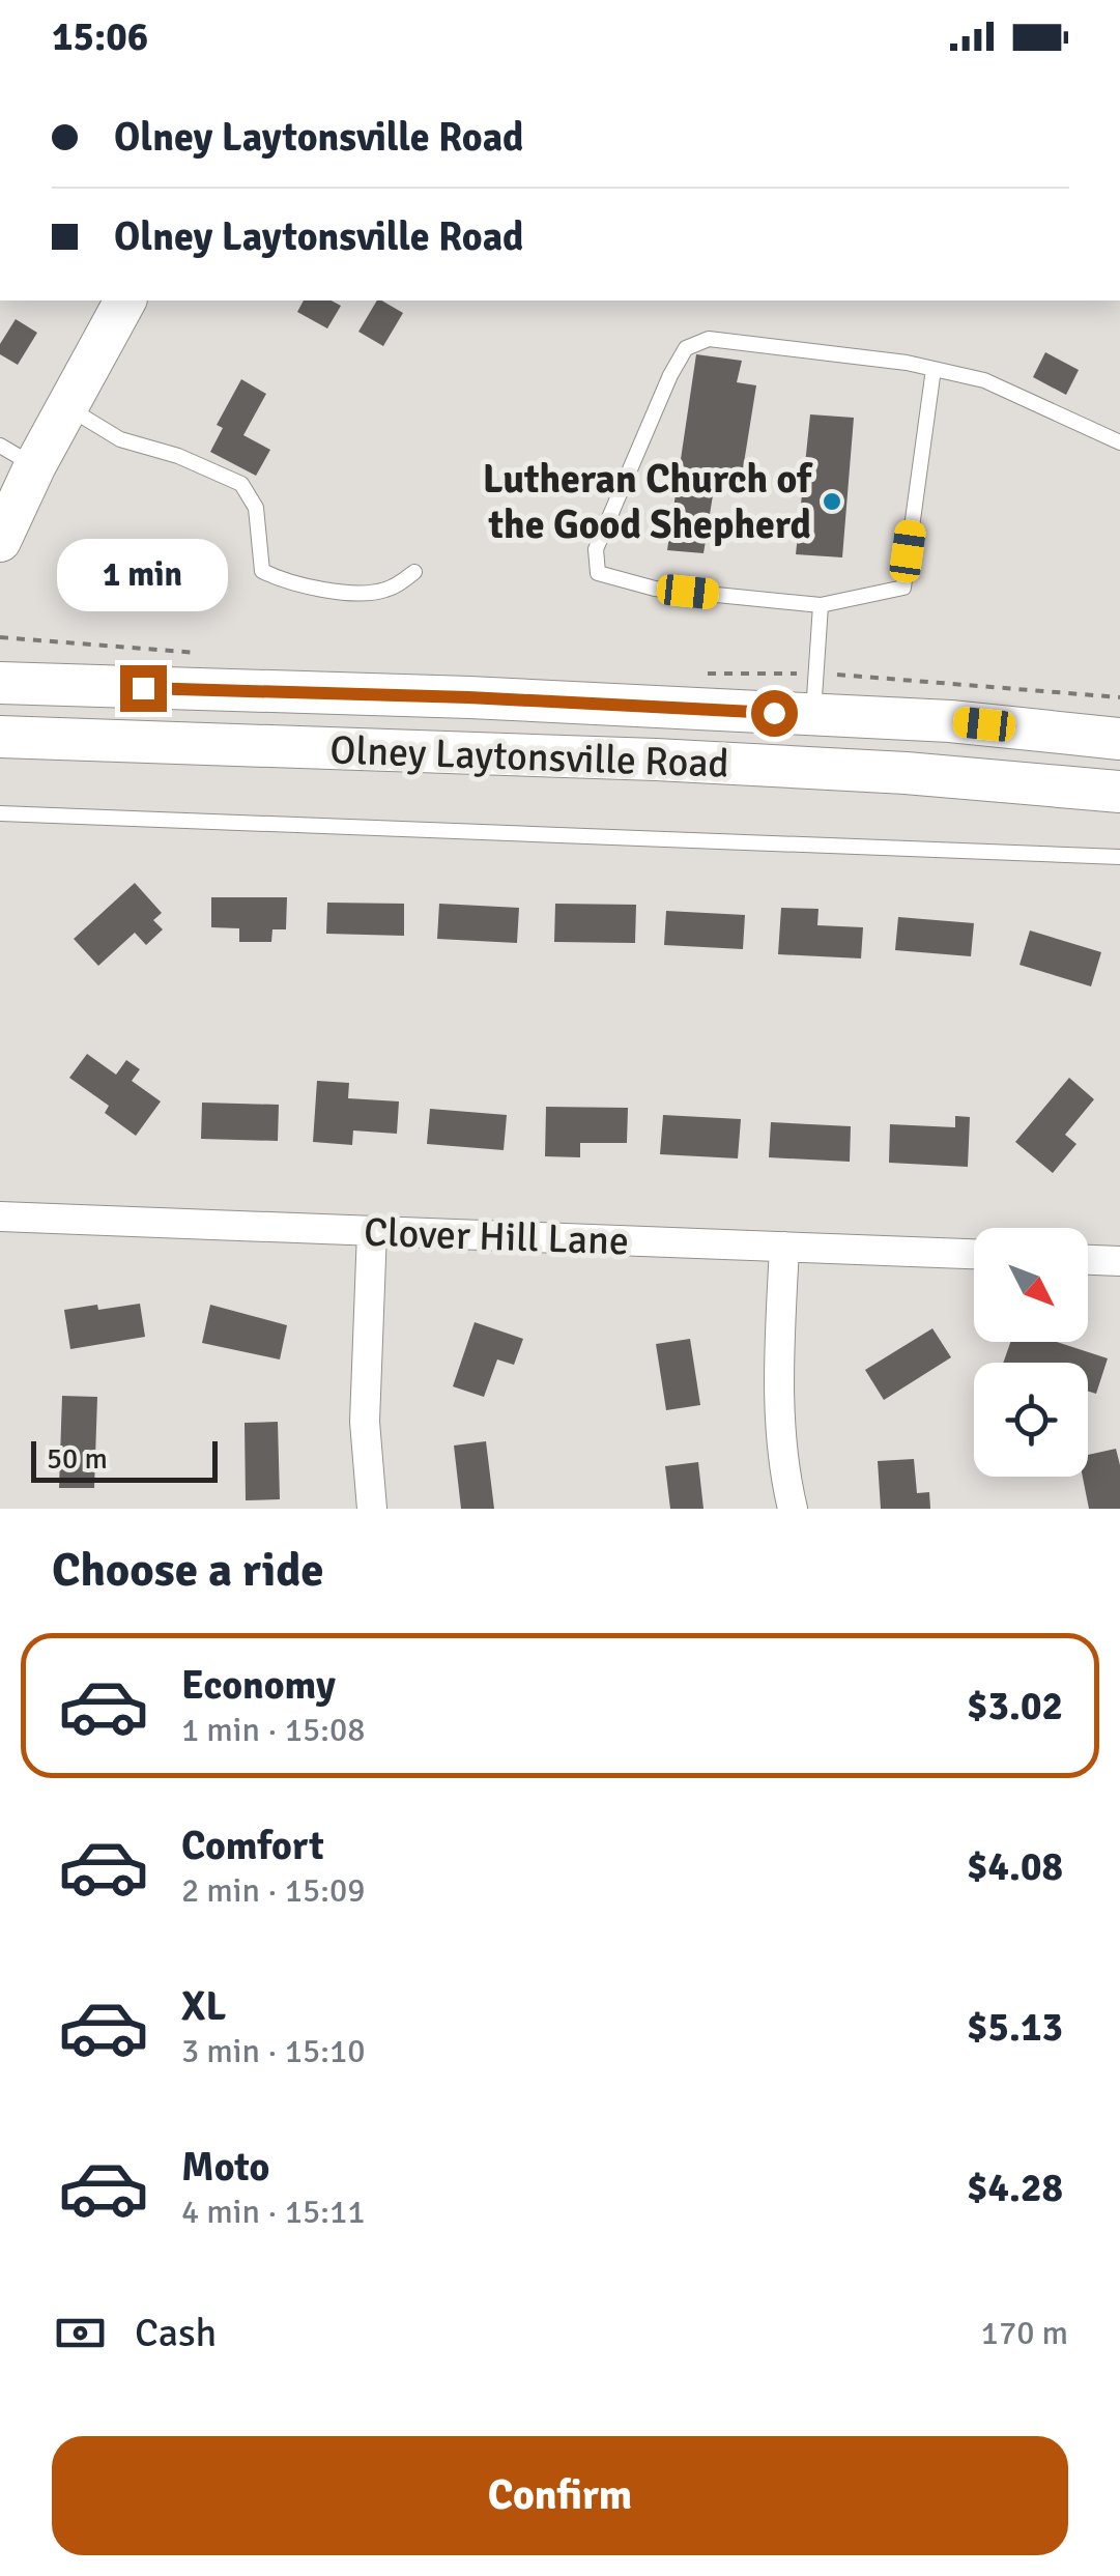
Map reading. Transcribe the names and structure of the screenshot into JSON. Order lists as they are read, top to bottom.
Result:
{
  "streets": {
    "main road": ["Olney Laytonsville Road"],
    "street": ["Clover Hill Lane"]
  },
  "places": ["Lutheran Church of the Good Shepherd"],
  "scale_bar": "50 m",
  "north": "bottom right",
  "page": {
    "status": "15:06",
    "banner": ["Olney Laytonsville Road", "Olney Laytonsville Road"],
    "bubble": "1 min",
    "scale": "50 m",
    "heading": "Choose a ride",
    "list": [
      {
        "name": "Economy",
        "note": "1 min · 15:08",
        "value": "$3.02"
      },
      {
        "name": "Comfort",
        "note": "2 min · 15:09",
        "value": "$4.08"
      },
      {
        "name": "XL",
        "note": "3 min · 15:10",
        "value": "$5.13"
      },
      {
        "name": "Moto",
        "note": "4 min · 15:11",
        "value": "$4.28"
      }
    ],
    "pay": ["Cash", "170 m"],
    "buttons": "Confirm"
  }
}
